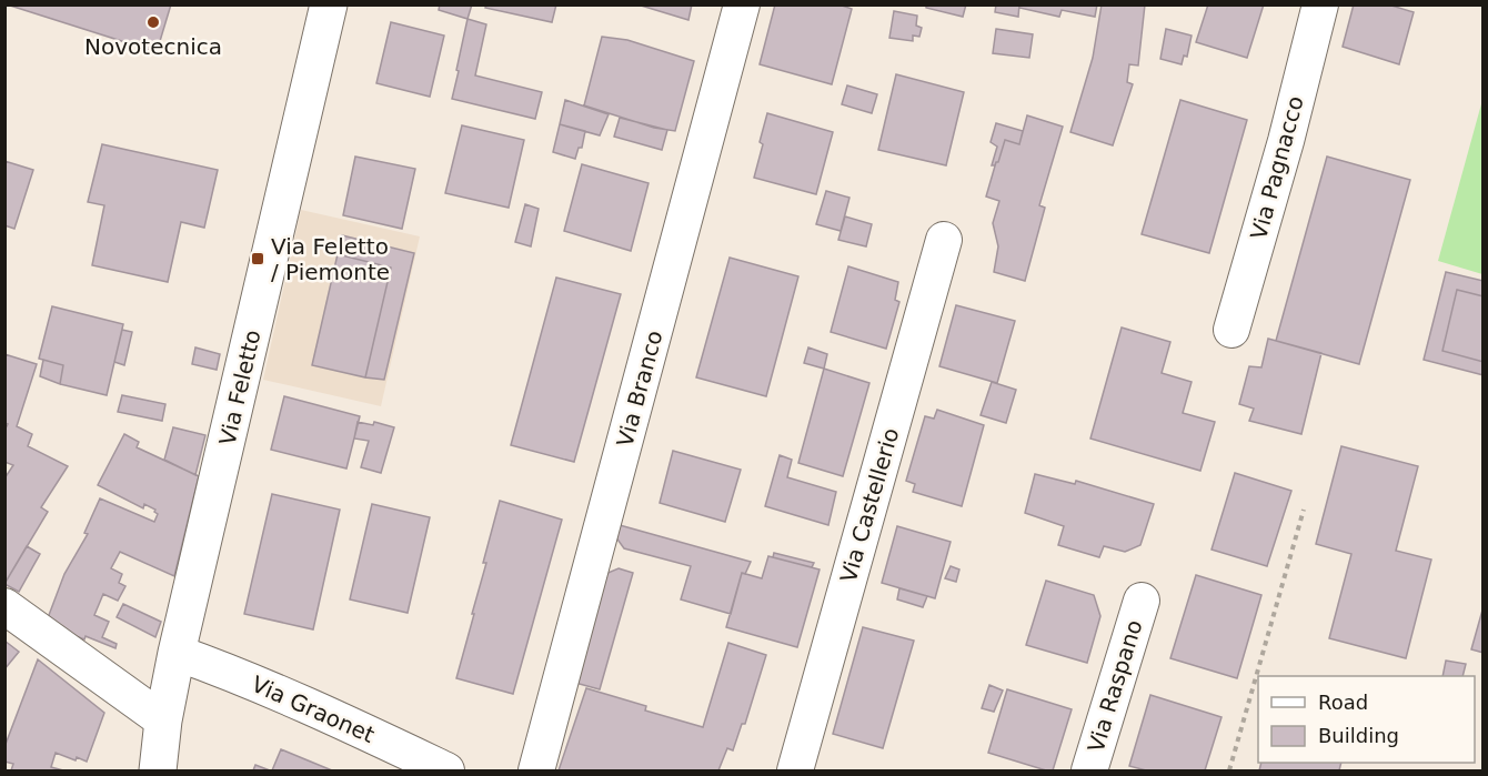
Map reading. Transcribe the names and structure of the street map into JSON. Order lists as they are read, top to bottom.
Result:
{
  "streets": {
    "street": [
      "Via Pagnacco",
      "Via Feletto",
      "Via Branco",
      "Via Castellerio",
      "Via Raspano",
      "Via Graonet"
    ]
  },
  "crossings": [
    ["Via Feletto", "Via Graonet"]
  ],
  "places": {
    "other": ["Novotecnica"],
    "transit": ["Via Feletto / Piemonte"]
  },
  "legend": ["Road", "Building"]
}
